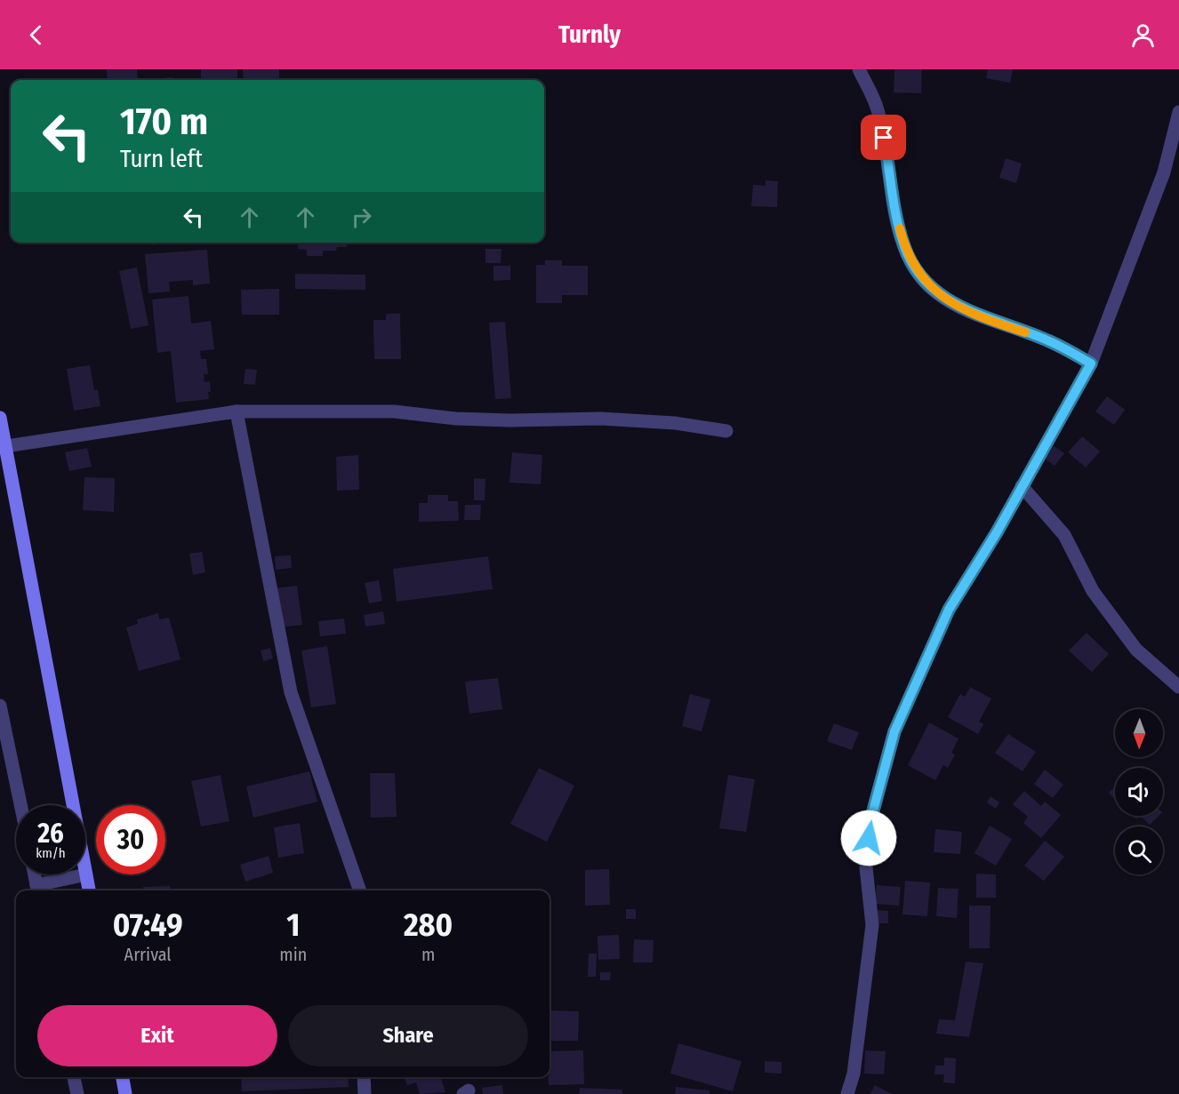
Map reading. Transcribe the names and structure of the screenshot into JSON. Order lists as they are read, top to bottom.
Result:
{
  "north": "bottom",
  "page": {
    "header": "Turnly",
    "turn": ["170 m", "Turn left"],
    "speed": "26 km/h",
    "limit": "30",
    "eta": [
      "07:49",
      "Arrival",
      "1",
      "min",
      "280",
      "m"
    ],
    "buttons": ["Exit", "Share"]
  }
}
